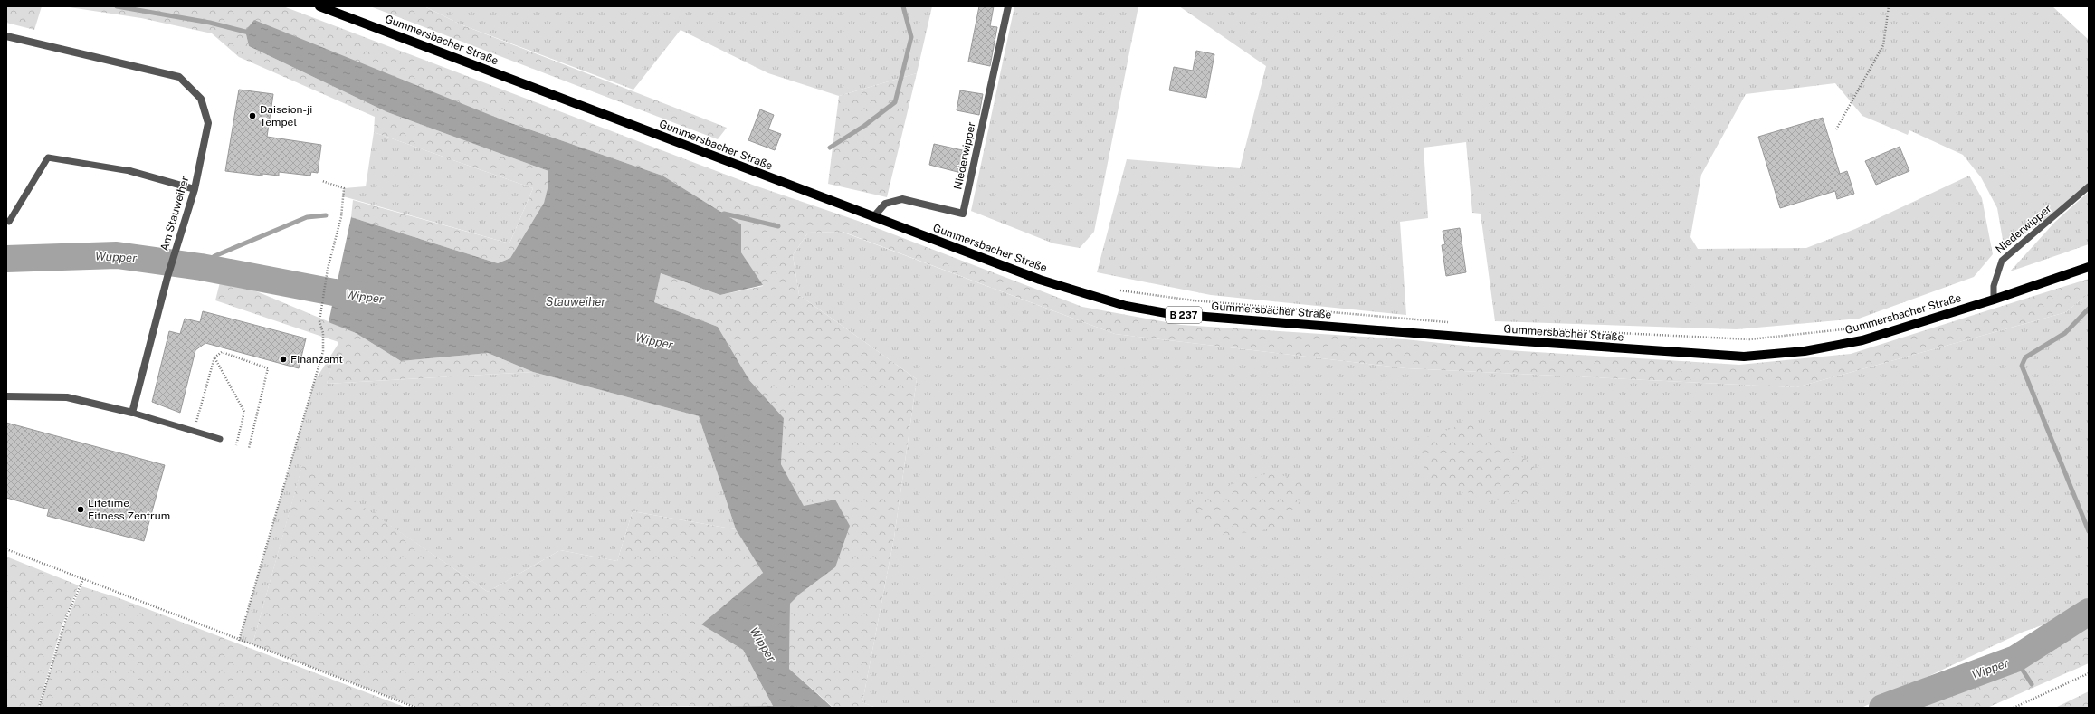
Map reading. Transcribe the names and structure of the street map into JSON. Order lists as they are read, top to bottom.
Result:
{
  "streets": {
    "main road": ["Gummersbacher Straße", "B 237"],
    "street": ["Niederwipper", "Am Stauweiher"]
  },
  "crossings": [
    ["Gummersbacher Straße", "Niederwipper"]
  ],
  "water": ["Wupper", "Wipper", "Stauweiher"],
  "places": ["Daiseion-ji Tempel", "Finanzamt", "Lifetime Fitness Zentrum"]
}
